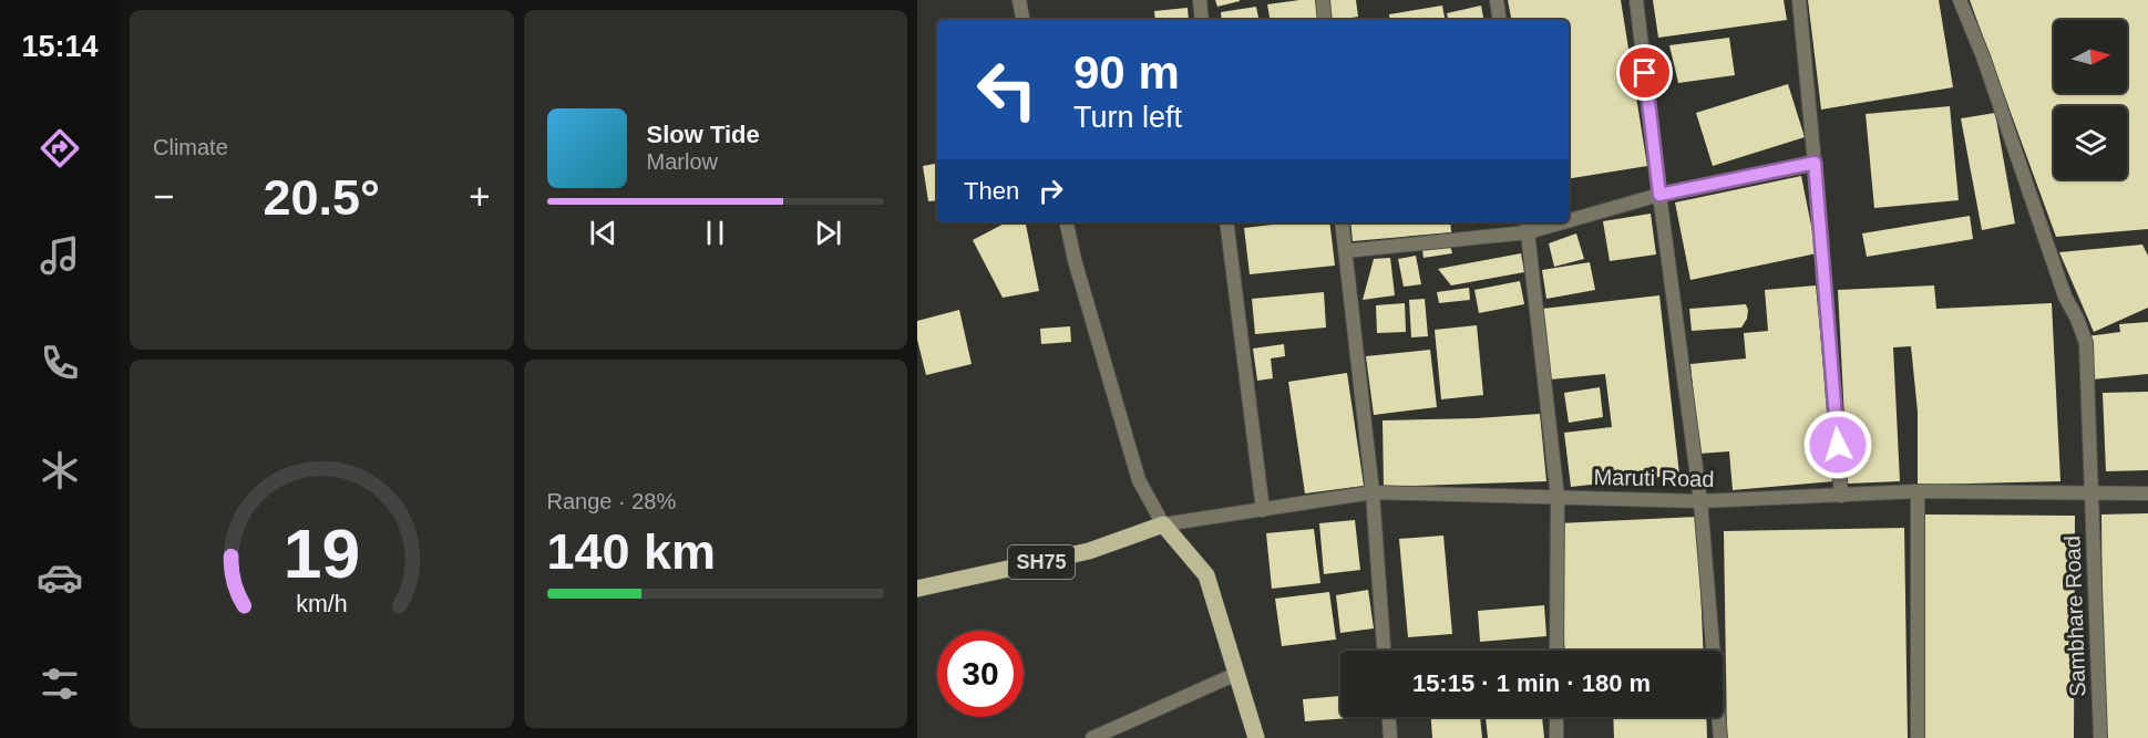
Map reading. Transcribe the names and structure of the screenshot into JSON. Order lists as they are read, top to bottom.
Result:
{
  "streets": {
    "main road": ["SH75"],
    "street": ["Maruti Road", "Sambhare Road"]
  },
  "crossings": [
    ["Maruti Road", "SH75"],
    ["Maruti Road", "Sambhare Road"]
  ],
  "north": "right",
  "page": {
    "tabs": "15:14",
    "tile": [
      "Climate",
      ["Range · 28%", "140 km"]
    ],
    "turn": ["90 m", "Turn left"],
    "song": ["Slow Tide", "Marlow"],
    "then": "Then",
    "heat": ["−", "20.5°", "+"],
    "limit": "30",
    "trip": "15:15 · 1 min · 180 m",
    "gauge": ["19", "km/h"]
  }
}
